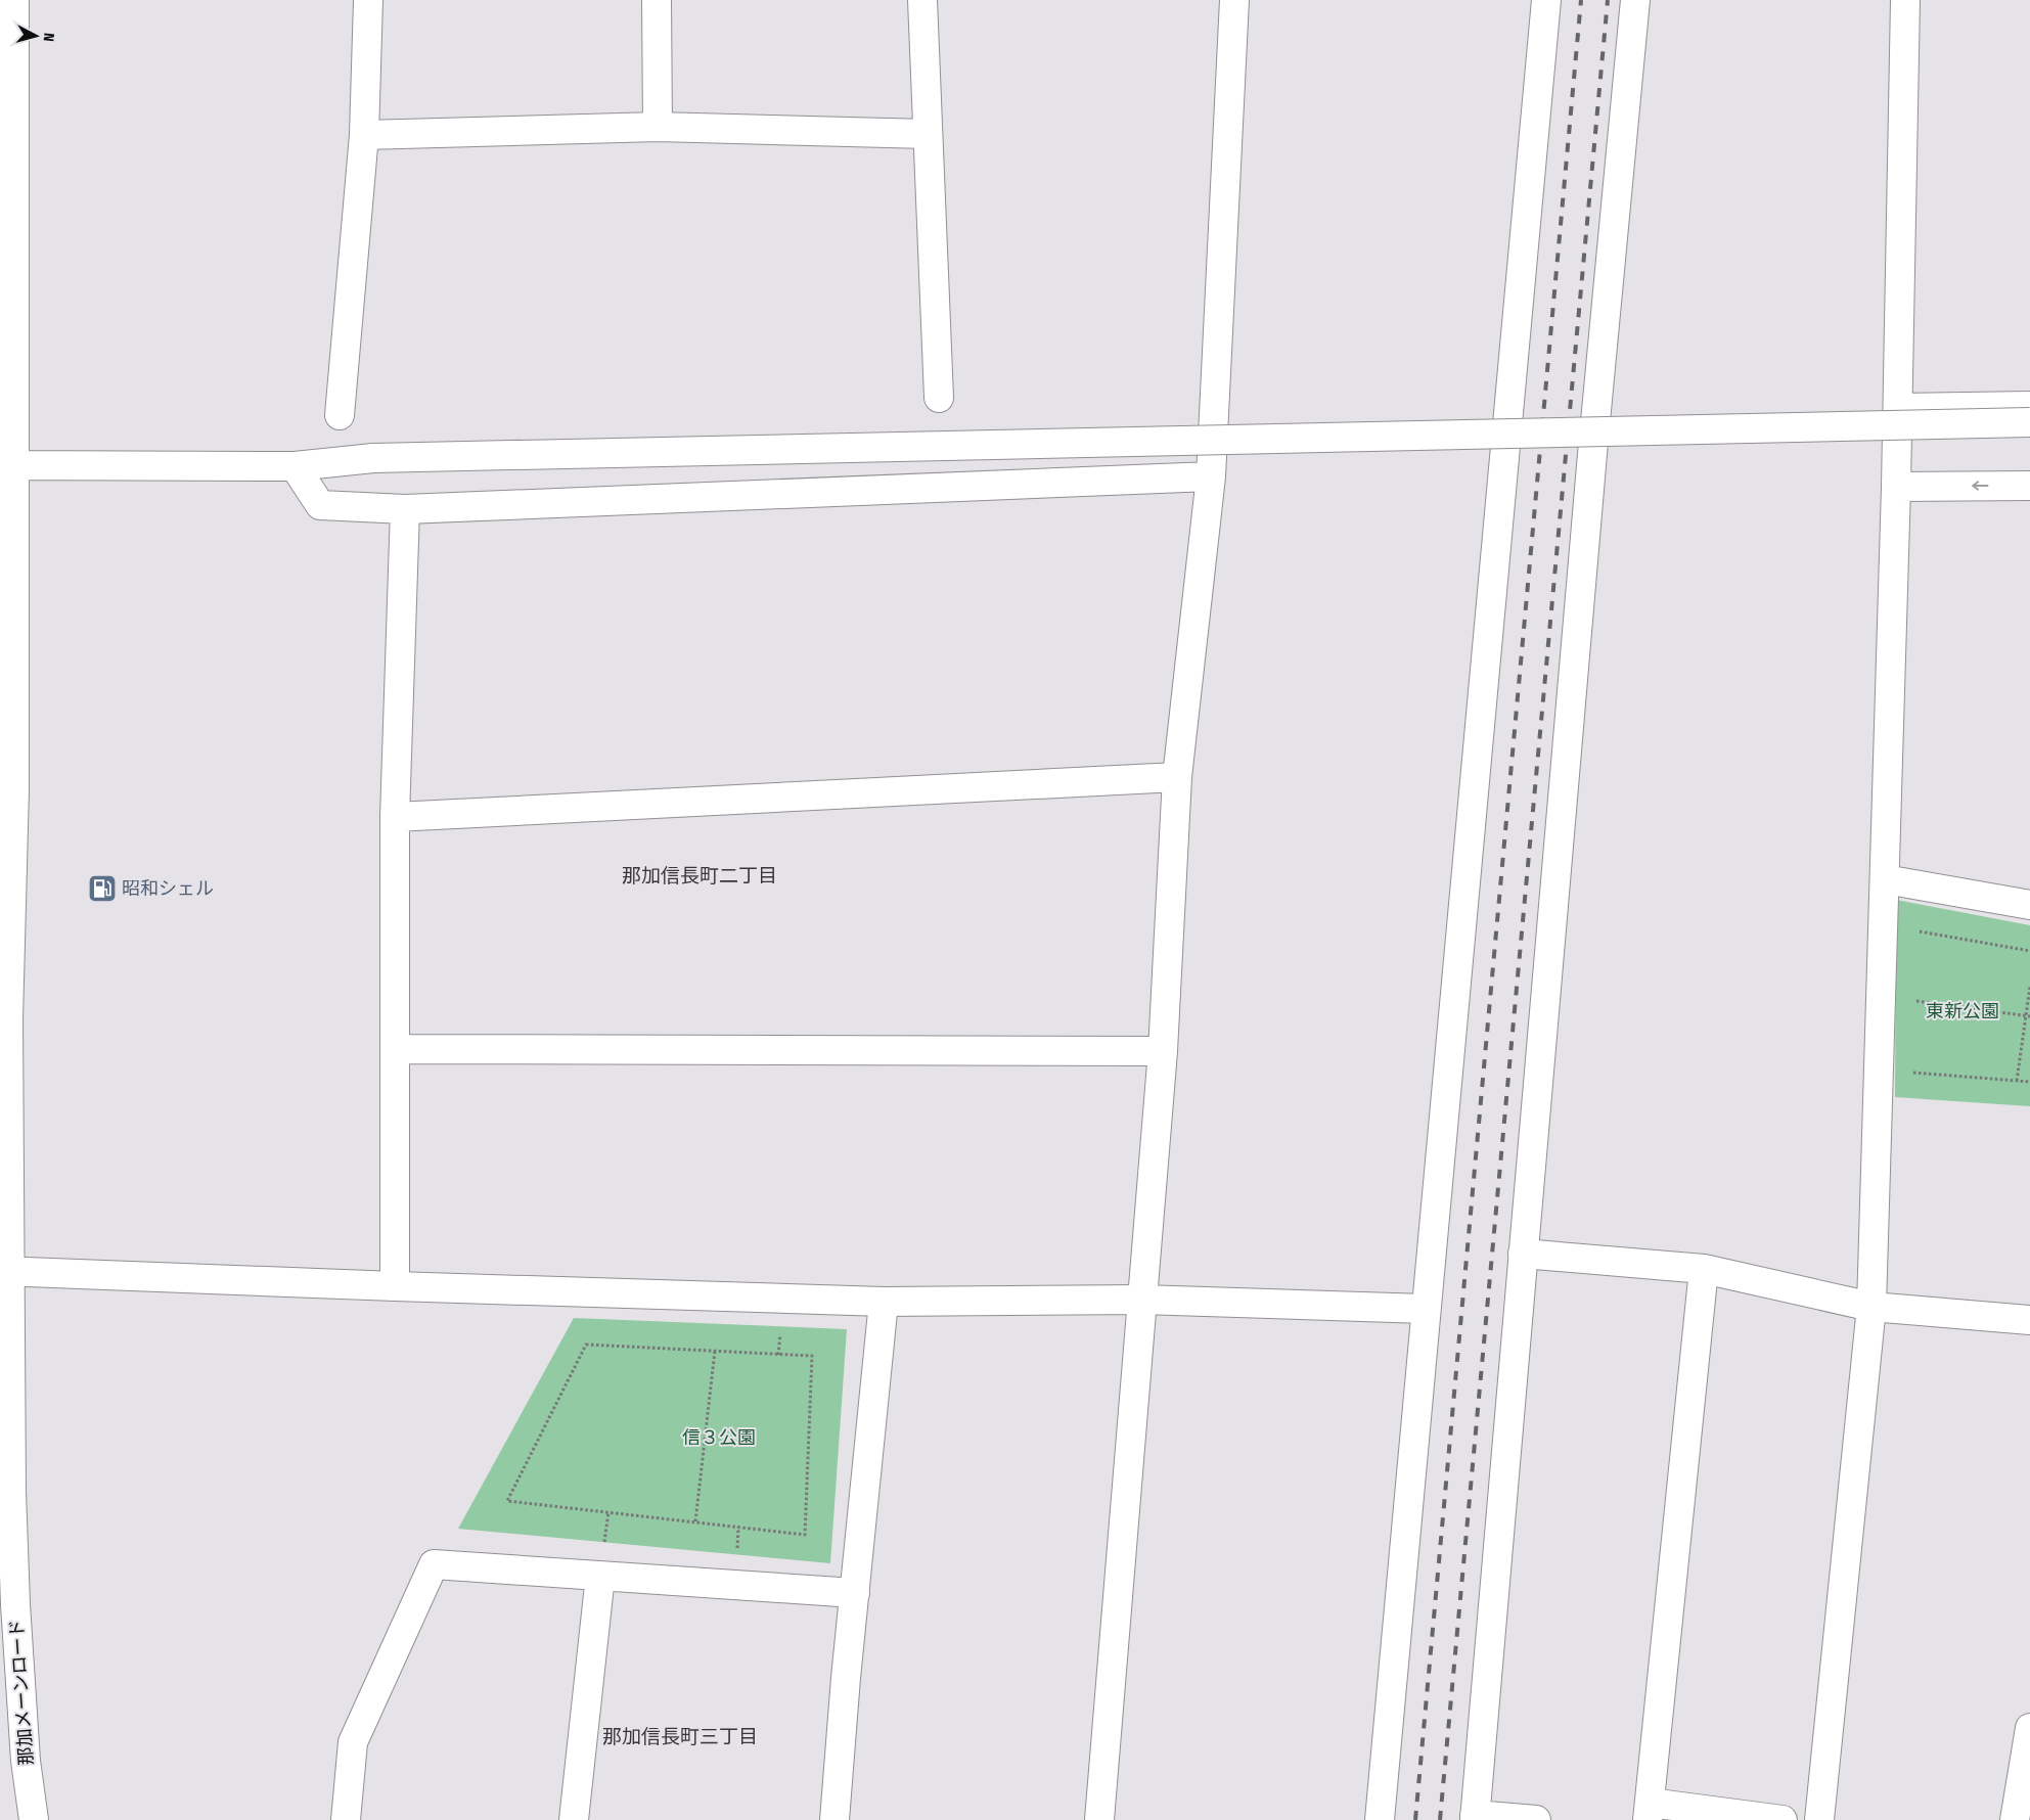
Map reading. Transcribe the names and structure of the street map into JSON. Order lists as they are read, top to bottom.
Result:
{
  "streets": {
    "street": ["那加メーンロード"]
  },
  "districts": ["那加信長町二丁目", "那加信長町三丁目"],
  "parks": ["東新公園", "信３公園"],
  "places": {
    "fuel station": ["昭和シェル"]
  },
  "north": "right"
}
